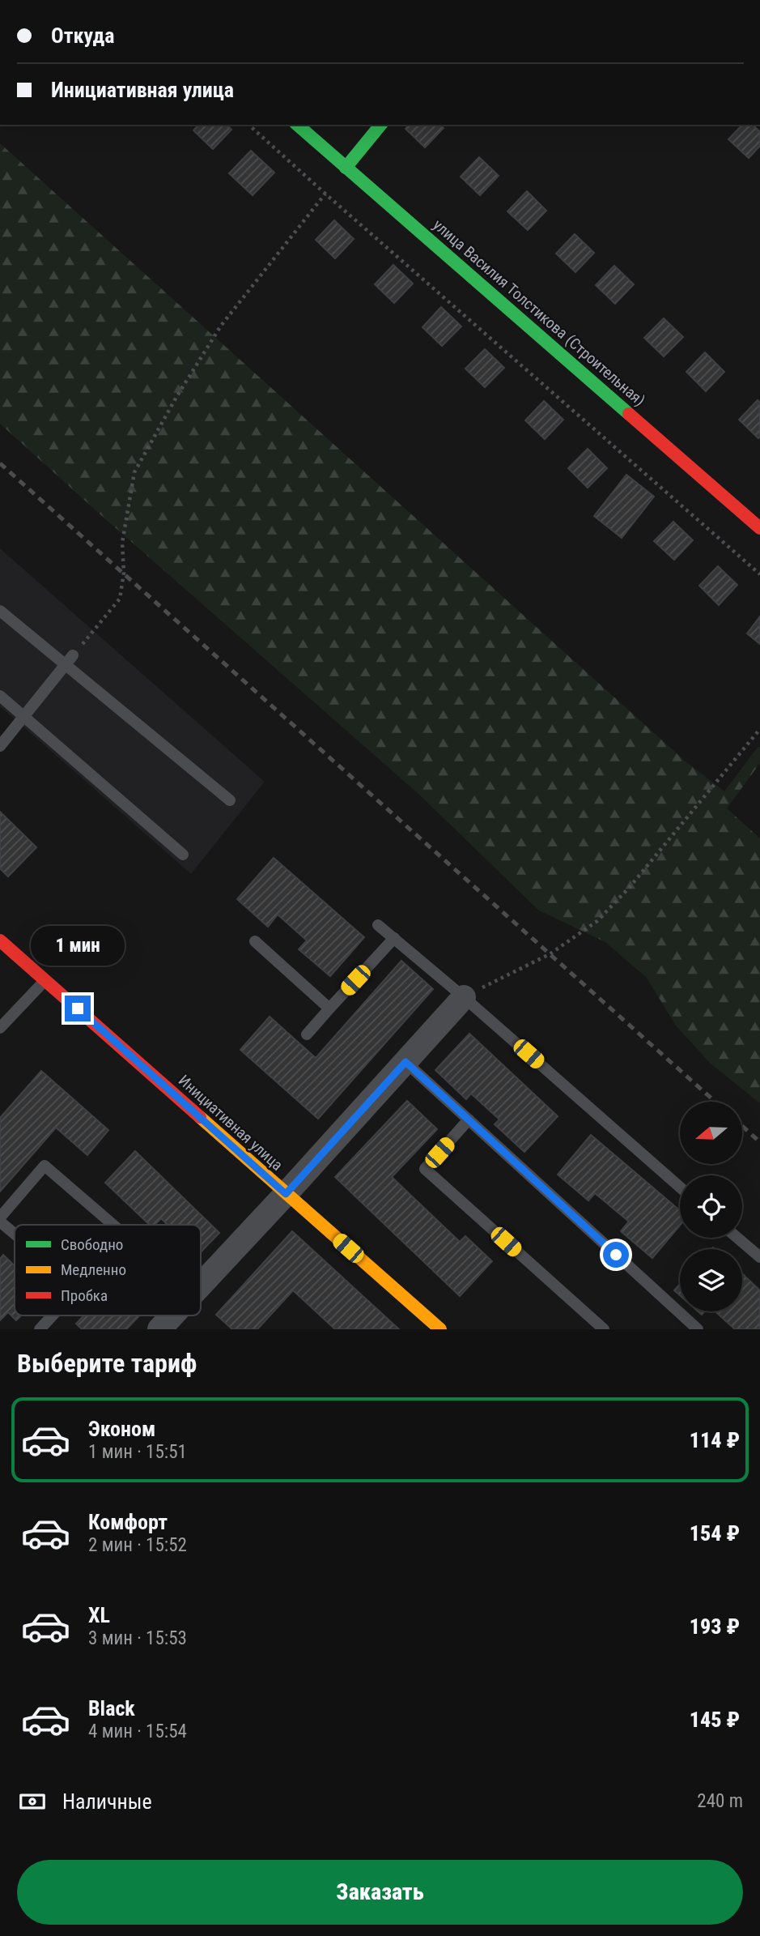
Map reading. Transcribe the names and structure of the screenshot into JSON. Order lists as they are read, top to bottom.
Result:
{
  "streets": {
    "street": ["улица Василия Толстикова (Строительная)", "Инициативная улица"]
  },
  "legend": ["Свободно", "Медленно", "Пробка"],
  "north": "left",
  "page": {
    "banner": ["Откуда", "Инициативная улица"],
    "bubble": "1 мин",
    "heading": "Выберите тариф",
    "list": [
      {
        "name": "Эконом",
        "note": "1 мин · 15:51",
        "value": "114 ₽"
      },
      {
        "name": "Комфорт",
        "note": "2 мин · 15:52",
        "value": "154 ₽"
      },
      {
        "name": "XL",
        "note": "3 мин · 15:53",
        "value": "193 ₽"
      },
      {
        "name": "Black",
        "note": "4 мин · 15:54",
        "value": "145 ₽"
      }
    ],
    "pay": ["Наличные", "240 m"],
    "buttons": "Заказать"
  }
}
